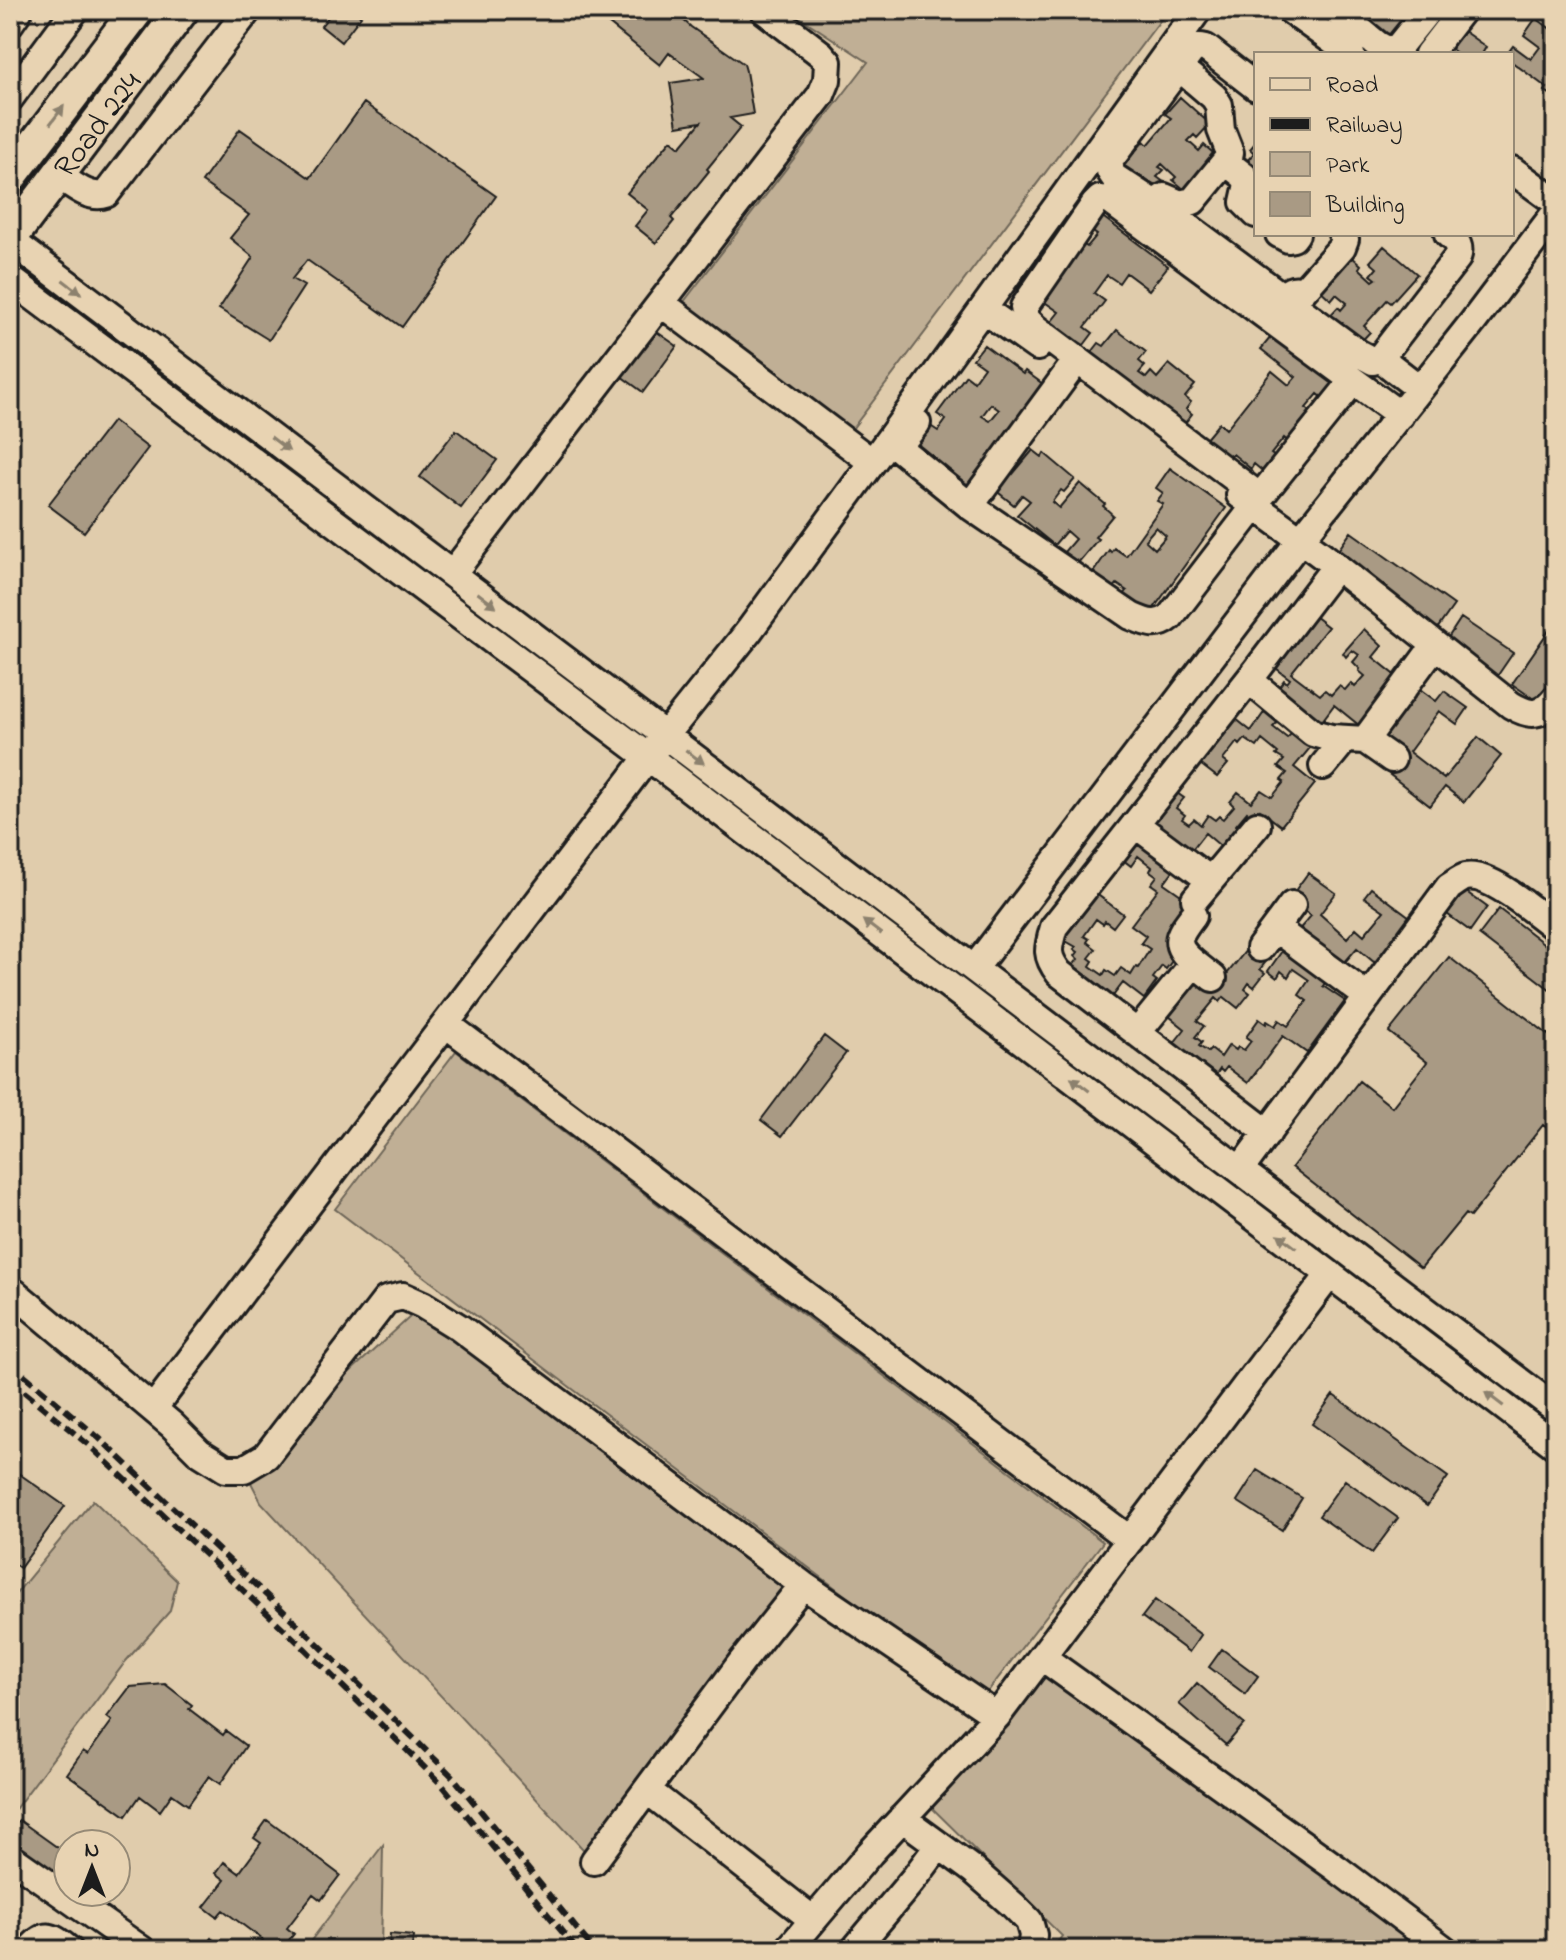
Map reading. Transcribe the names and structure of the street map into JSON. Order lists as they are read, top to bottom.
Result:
{
  "streets": {
    "main road": ["Road 224"]
  },
  "legend": [
    "Road",
    "Railway",
    "Park",
    "Building"
  ],
  "north": "top"
}
